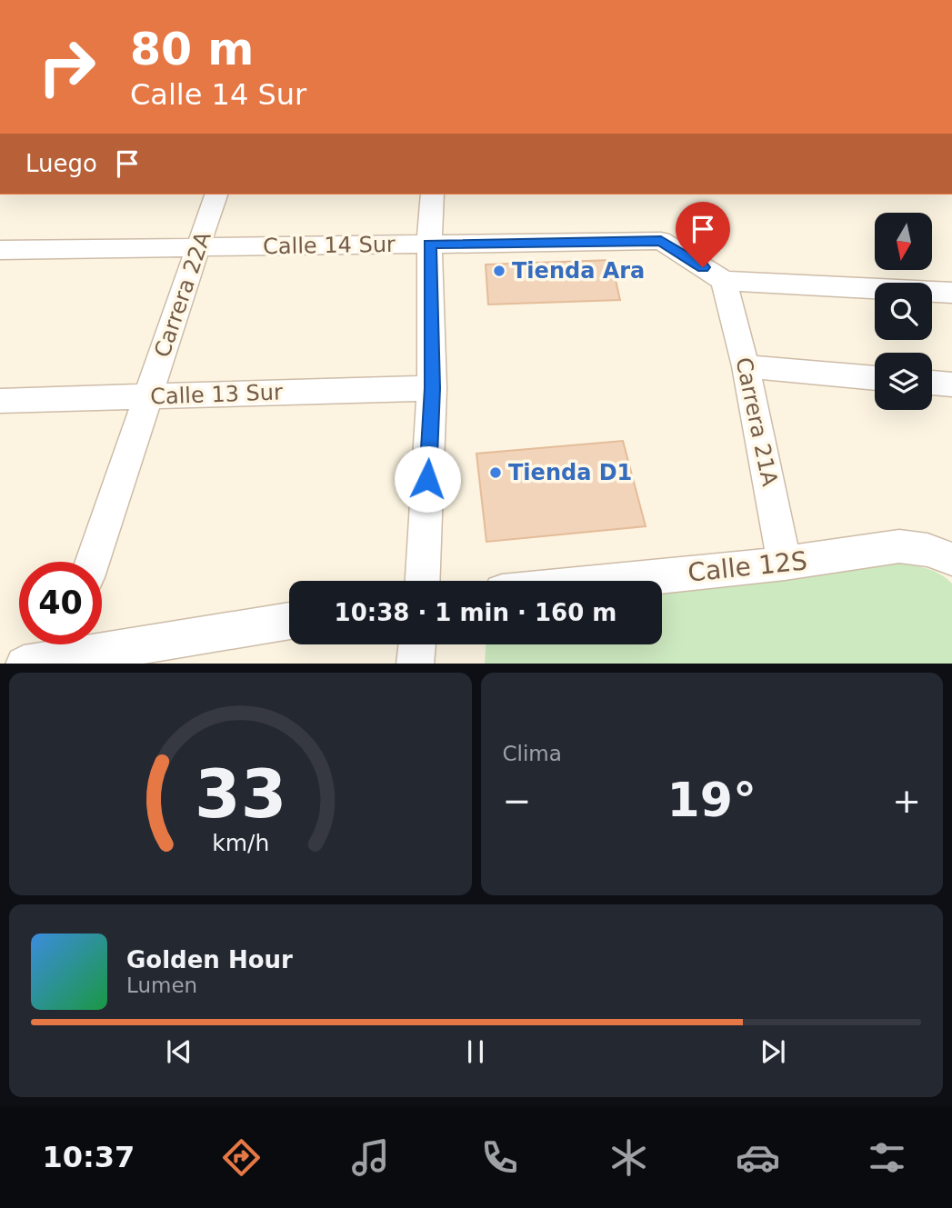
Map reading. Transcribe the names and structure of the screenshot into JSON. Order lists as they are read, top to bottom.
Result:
{
  "streets": {
    "street": [
      "Calle 14 Sur",
      "Carrera 22A",
      "Calle 13 Sur",
      "Carrera 21A",
      "Calle 12S"
    ]
  },
  "crossings": [
    ["Calle 14 Sur", "Carrera 22A"],
    ["Calle 14 Sur", "Carrera 21A"],
    ["Carrera 22A", "Calle 13 Sur"],
    ["Carrera 21A", "Calle 12S"]
  ],
  "places": ["Tienda Ara", "Tienda D1"],
  "north": "bottom",
  "page": {
    "turn": ["80 m", "Calle 14 Sur"],
    "then": "Luego",
    "limit": "40",
    "trip": "10:38 · 1 min · 160 m",
    "tile": "Clima",
    "heat": ["−", "19°", "+"],
    "song": ["Golden Hour", "Lumen"],
    "tabs": "10:37",
    "gauge": ["33", "km/h"]
  }
}
